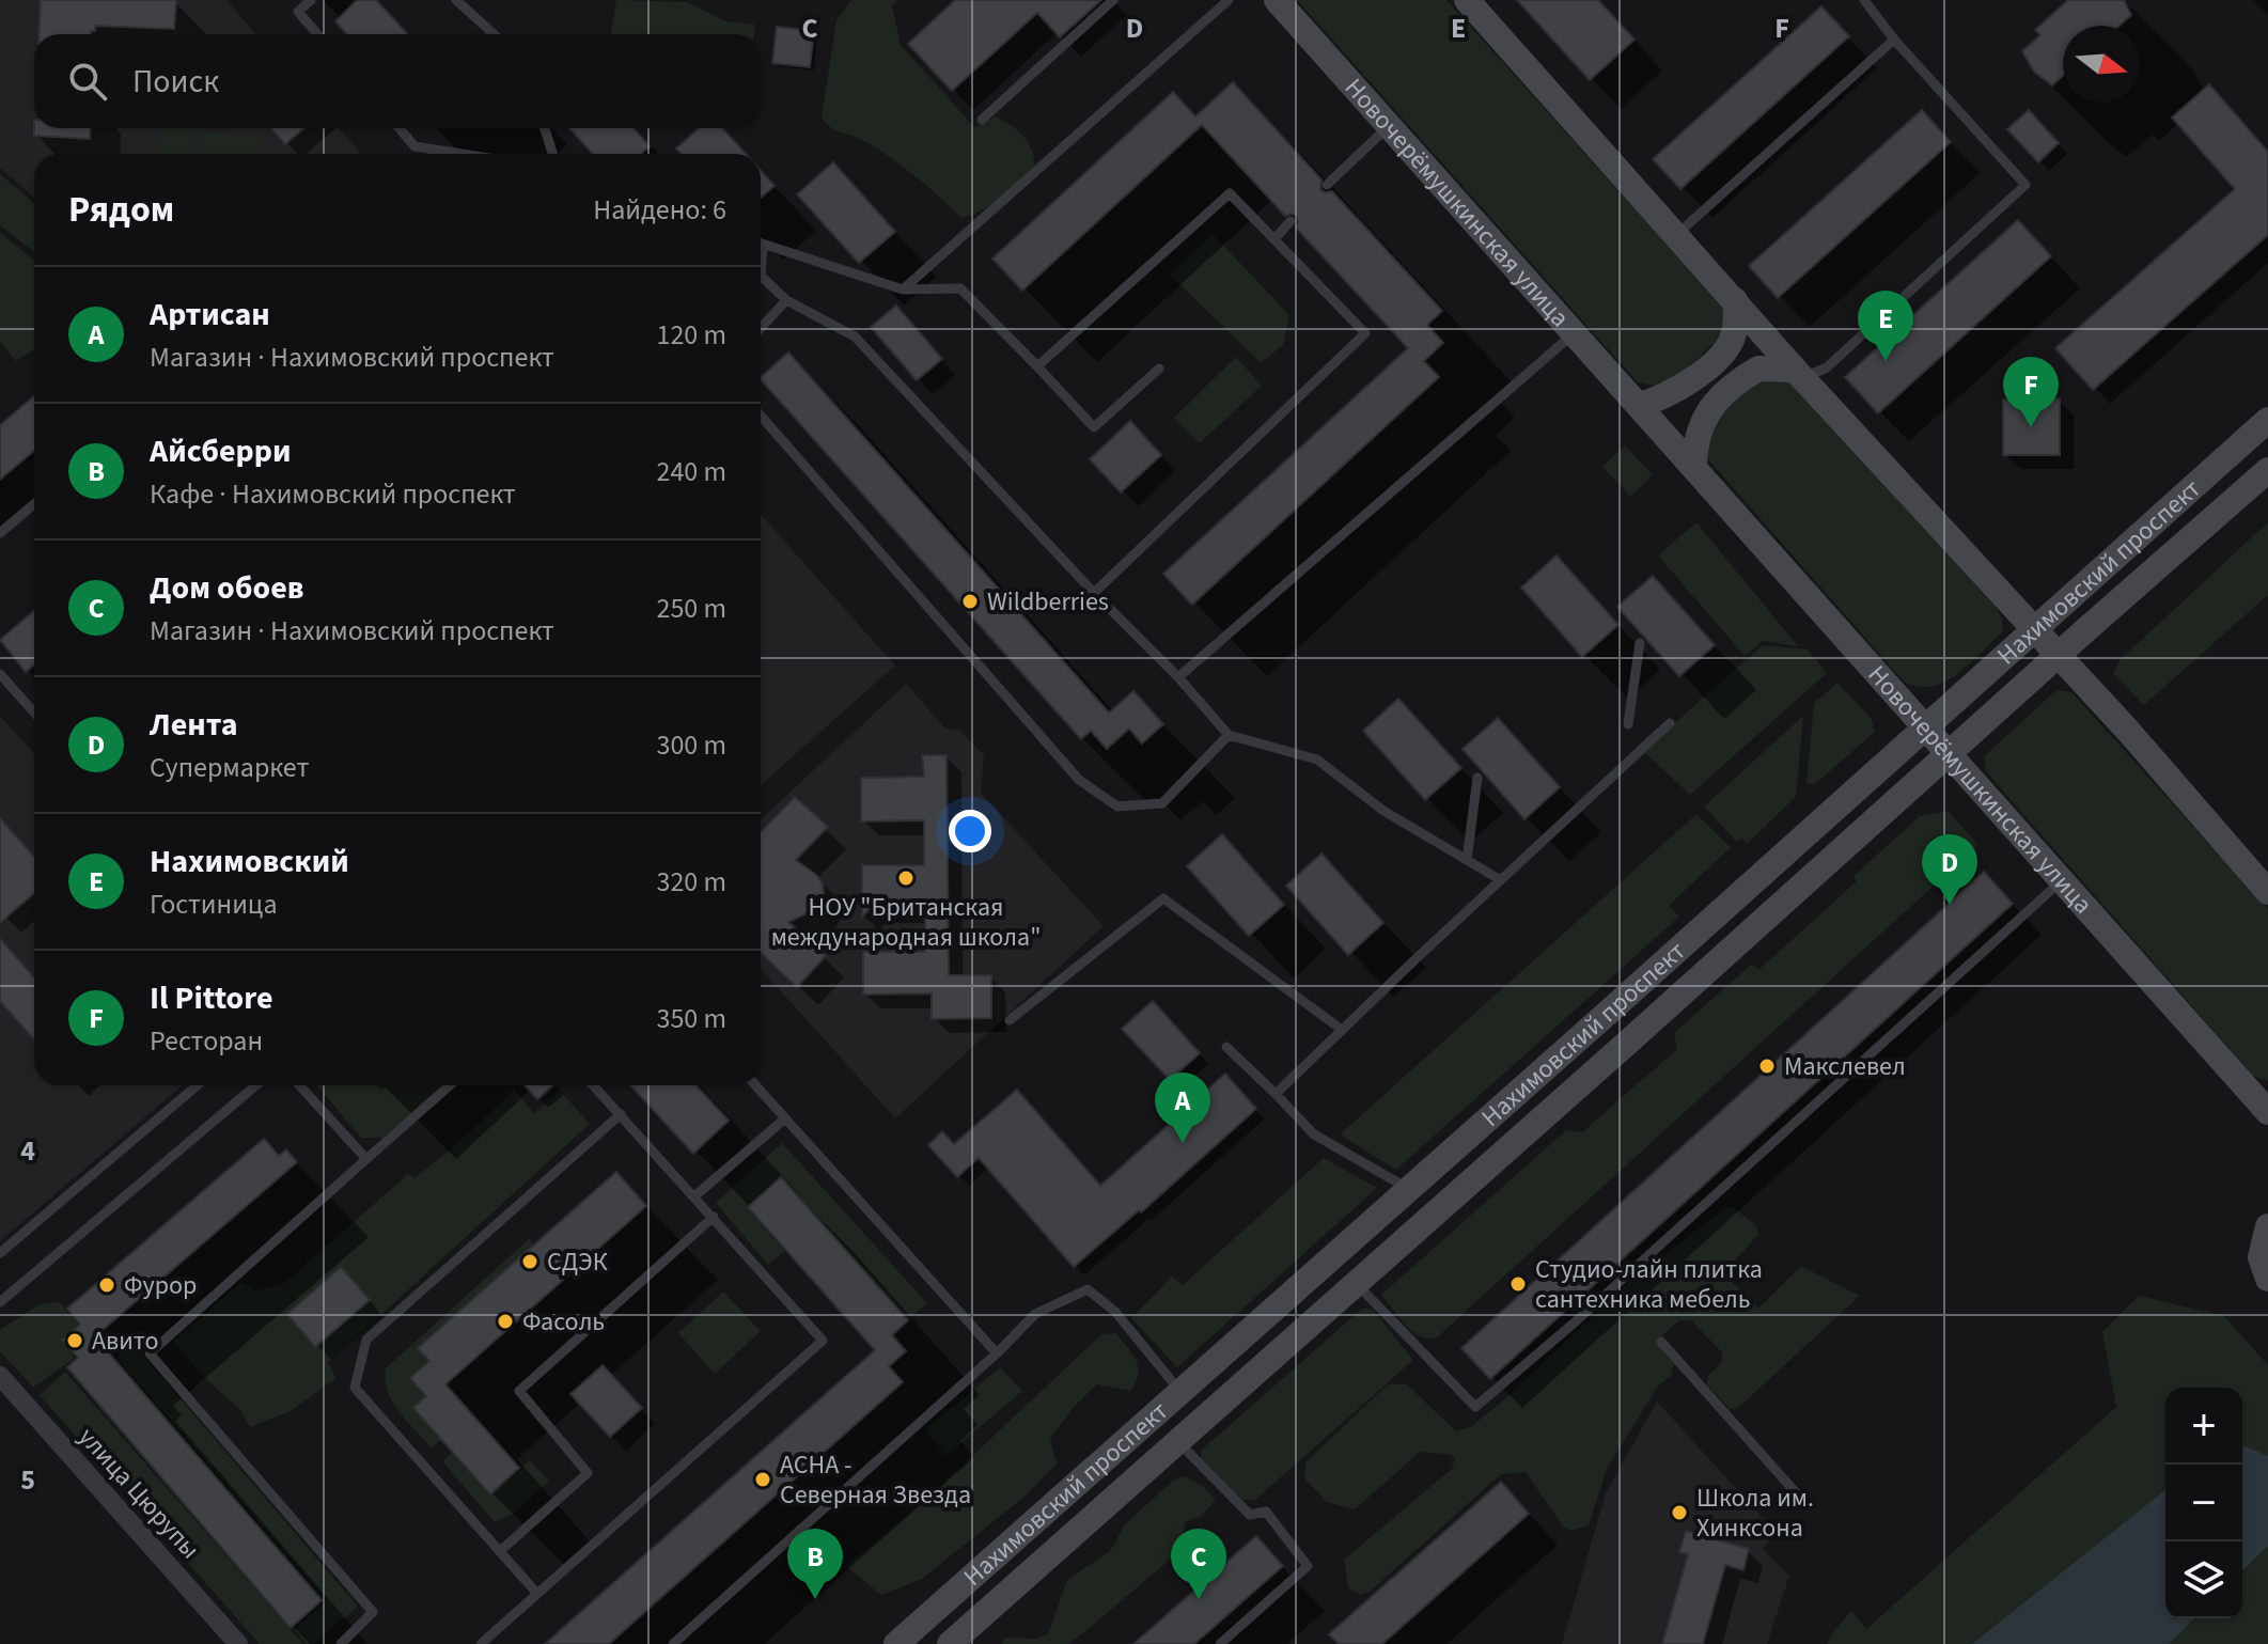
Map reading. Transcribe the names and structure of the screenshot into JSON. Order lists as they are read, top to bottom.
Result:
{
  "streets": {
    "main road": ["Новочерёмушкинская улица", "Нахимовский проспект"],
    "street": ["улица Цюрупы"]
  },
  "crossings": [
    ["Новочерёмушкинская улица", "Нахимовский проспект"]
  ],
  "places": [
    "Wildberries",
    "НОУ \"Британская международная школа\"",
    "Макслевел",
    "СДЭК",
    "Студио-лайн плитка сантехника мебель",
    "Фурор",
    "Фасоль",
    "Авито",
    "АСНА - Северная Звезда",
    "Школа им. Хинксона"
  ],
  "north": "right",
  "page": {
    "search": "Поиск",
    "heading": ["Рядом", "Найдено: 6"],
    "list": [
      {
        "mark": "A",
        "name": "Артисан",
        "note": "Магазин · Нахимовский проспект",
        "value": "120 m"
      },
      {
        "mark": "B",
        "name": "Айсберри",
        "note": "Кафе · Нахимовский проспект",
        "value": "240 m"
      },
      {
        "mark": "C",
        "name": "Дом обоев",
        "note": "Магазин · Нахимовский проспект",
        "value": "250 m"
      },
      {
        "mark": "D",
        "name": "Лента",
        "note": "Супермаркет",
        "value": "300 m"
      },
      {
        "mark": "E",
        "name": "Нахимовский",
        "note": "Гостиница",
        "value": "320 m"
      },
      {
        "mark": "F",
        "name": "Il Pittore",
        "note": "Ресторан",
        "value": "350 m"
      }
    ],
    "pins": [
      "E",
      "F",
      "D",
      "A",
      "B",
      "C"
    ],
    "map_buttons": ["+", "−"]
  },
  "grid": {
    "columns": [
      "C",
      "D",
      "E",
      "F"
    ],
    "rows": ["4", "5"]
  }
}
